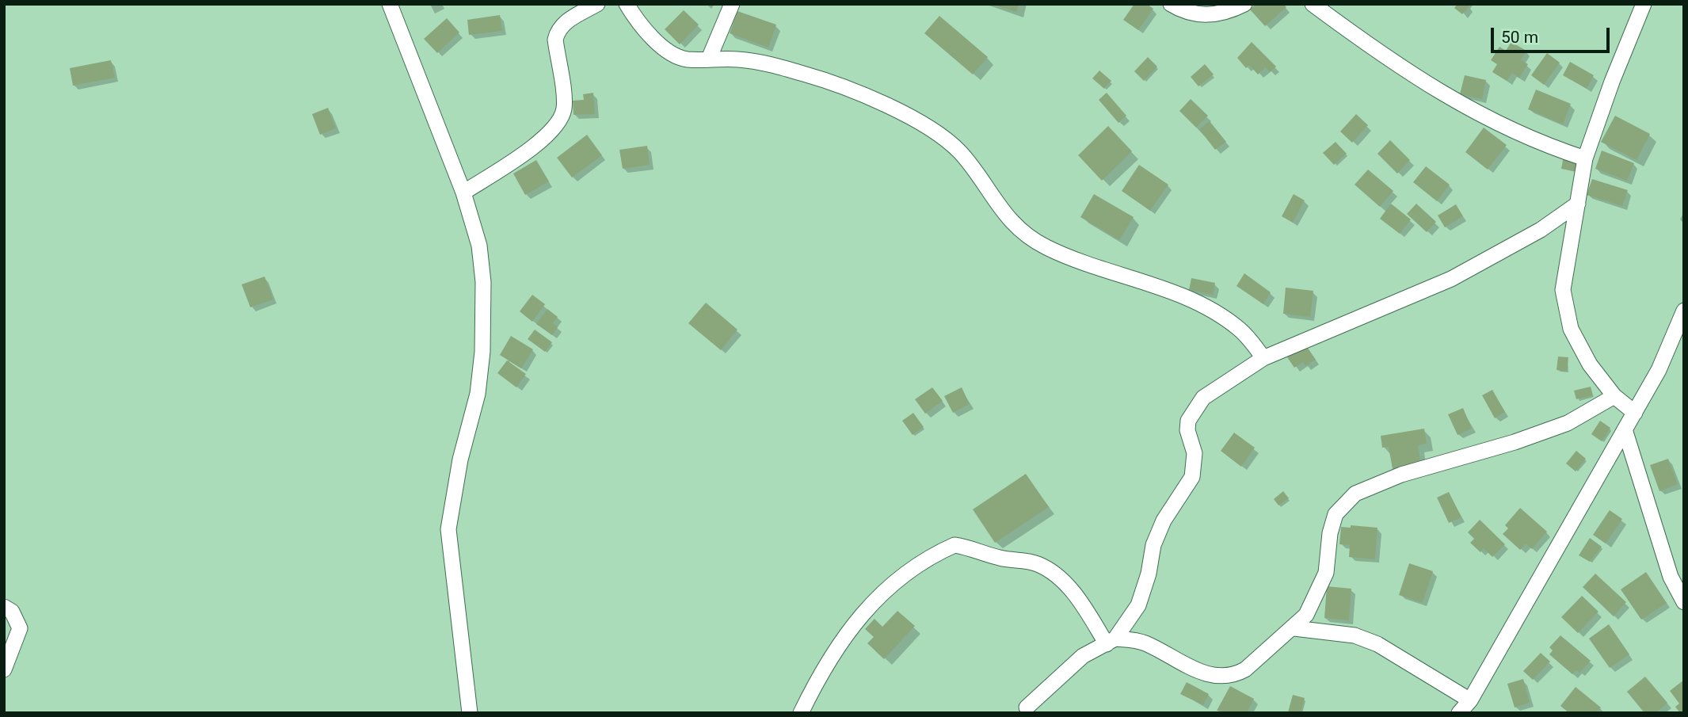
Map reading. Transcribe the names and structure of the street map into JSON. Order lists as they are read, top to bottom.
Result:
{
  "scale_bar": "50 m"
}
